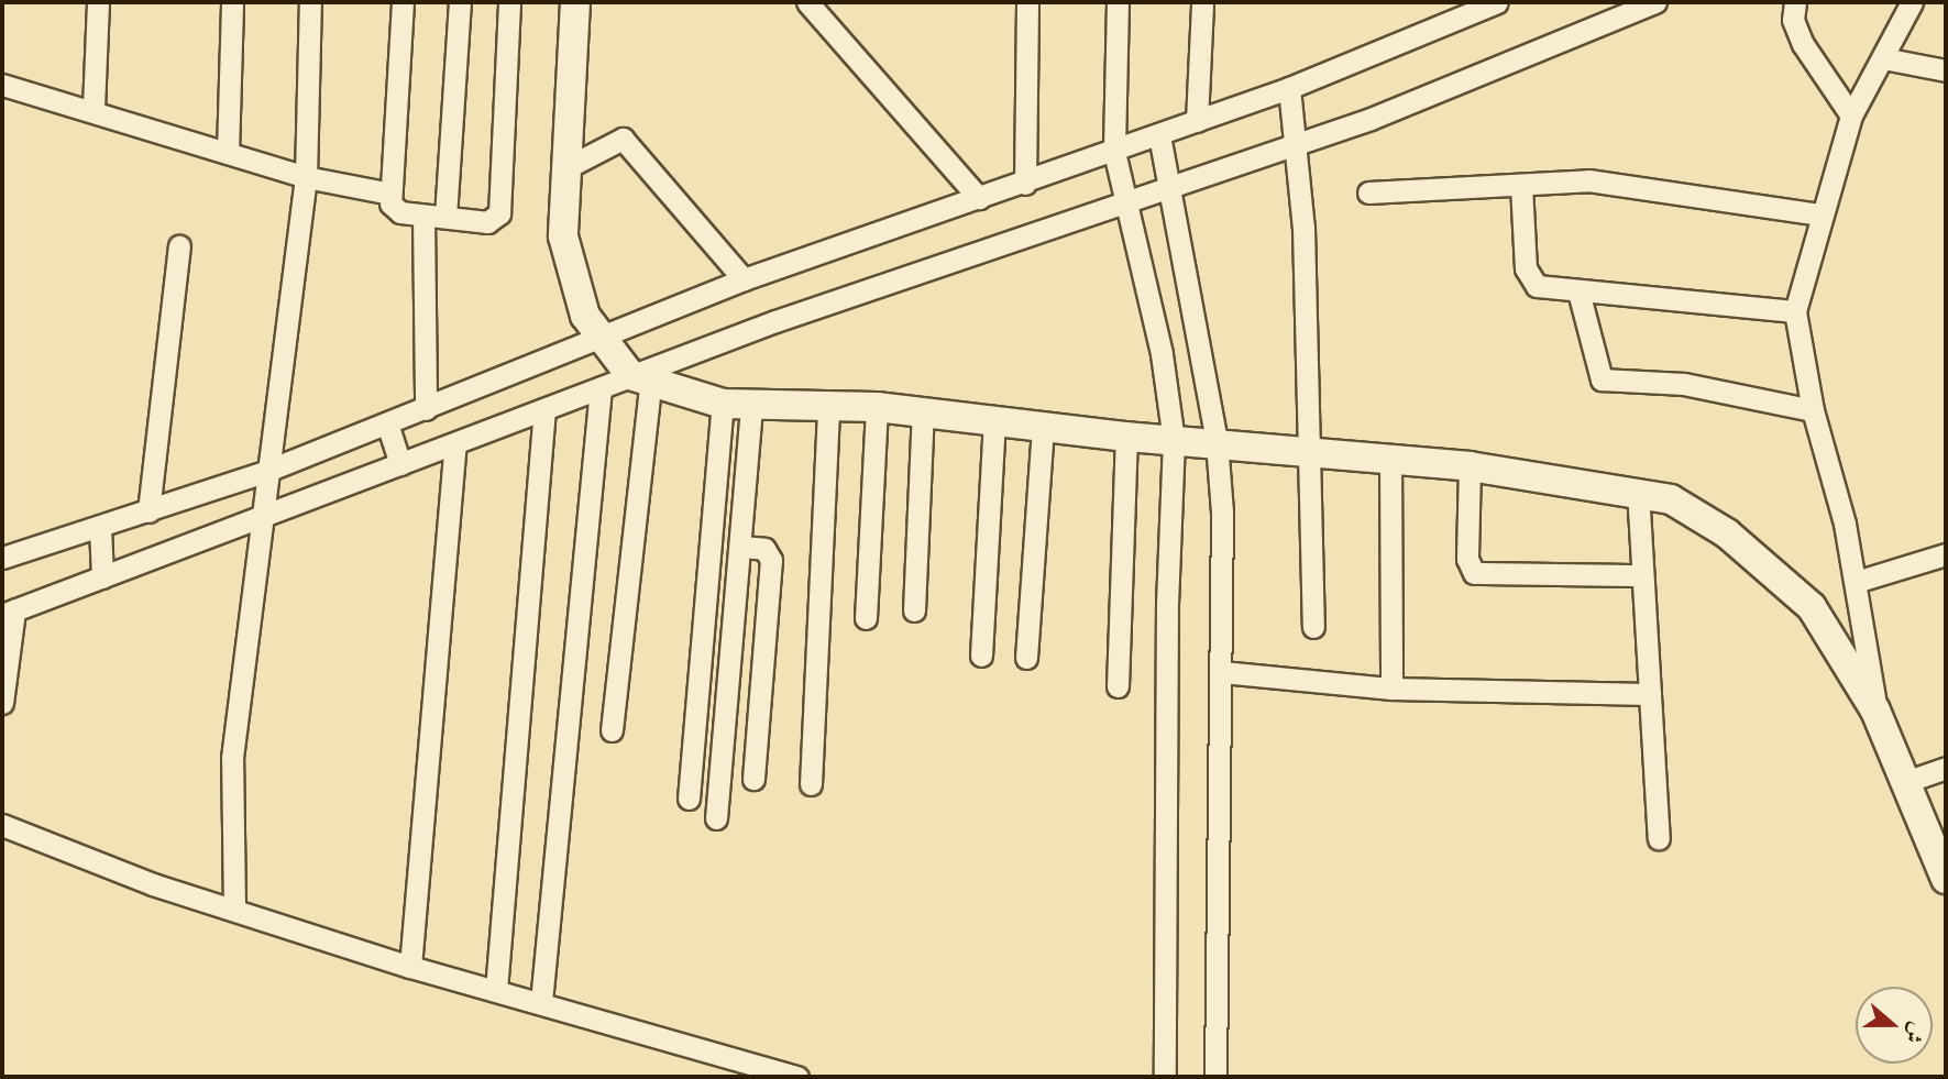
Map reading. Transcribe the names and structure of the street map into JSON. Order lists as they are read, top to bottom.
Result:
{
  "north": "right"
}
